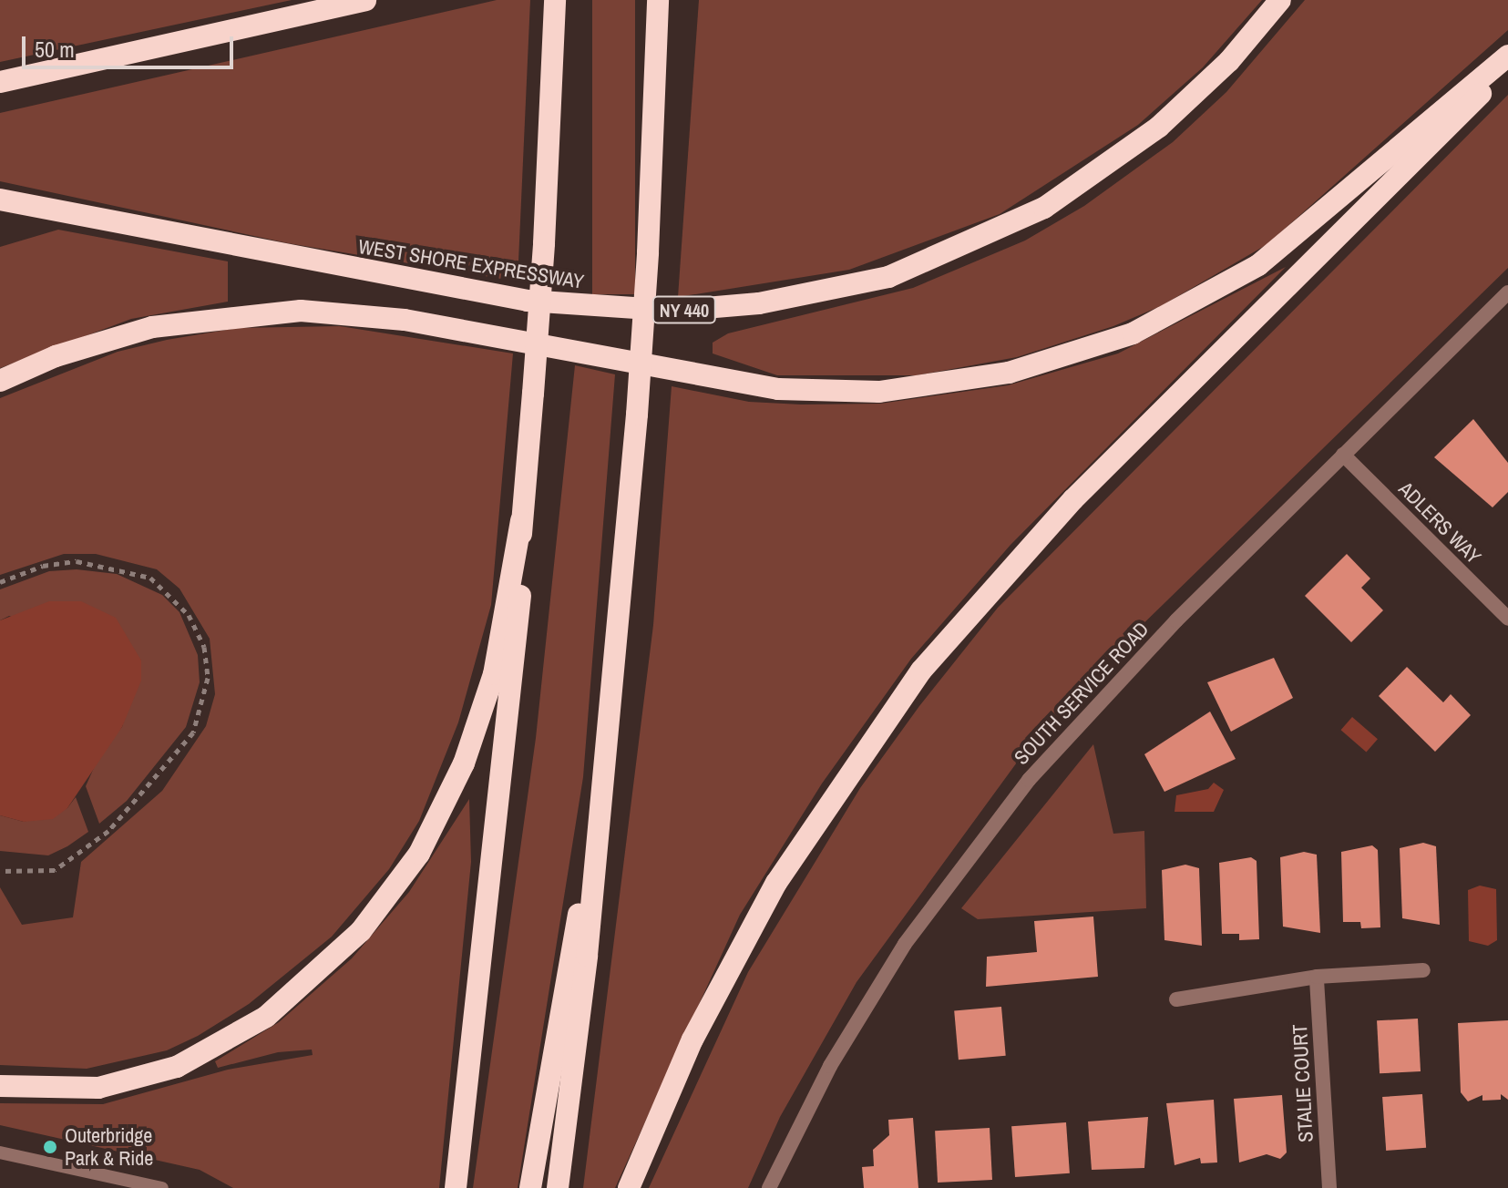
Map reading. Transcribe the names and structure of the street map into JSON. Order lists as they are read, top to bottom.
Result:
{
  "streets": {
    "highway": ["WEST SHORE EXPRESSWAY", "NY 440"],
    "street": ["ADLERS WAY", "SOUTH SERVICE ROAD", "STALIE COURT"]
  },
  "crossings": [
    ["ADLERS WAY", "SOUTH SERVICE ROAD"]
  ],
  "places": ["Outerbridge Park & Ride"],
  "scale_bar": "50 m"
}
